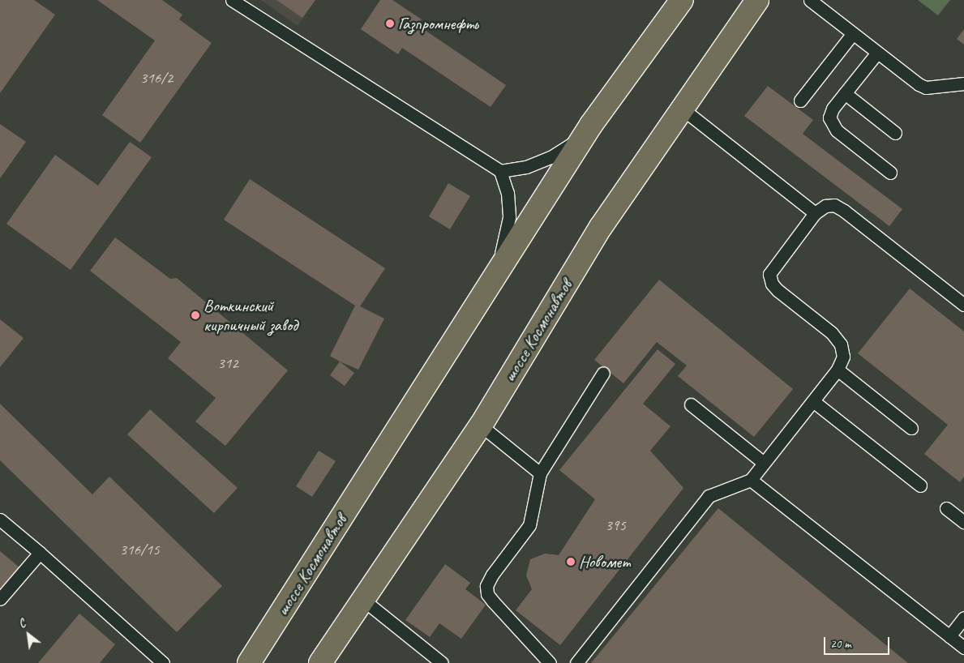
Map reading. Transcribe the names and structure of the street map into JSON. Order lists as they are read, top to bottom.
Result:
{
  "streets": {
    "main road": ["шоссе Космонавтов"]
  },
  "places": ["Газпромнефть", "Воткинский кирпичный завод", "Новомет"],
  "house_numbers": [
    "316/2",
    "312",
    "395",
    "316/15"
  ],
  "scale_bar": "20 m",
  "north": "top left"
}
